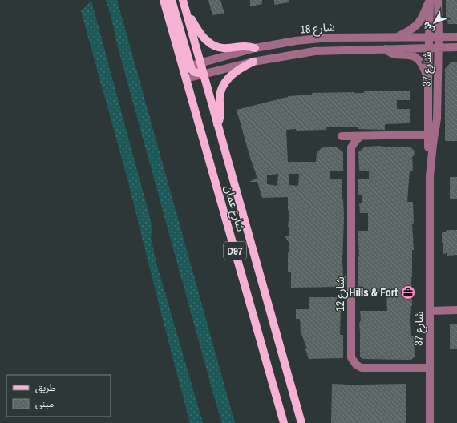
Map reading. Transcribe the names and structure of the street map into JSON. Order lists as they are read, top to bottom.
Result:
{
  "streets": {
    "main road": ["شارع عمان", "D97"],
    "street": ["شارع 18", "شارع 37", "شارع 12"]
  },
  "crossings": [
    ["شارع 18", "شارع 37"],
    ["شارع 18", "شارع عمان"],
    ["شارع 37", "شارع 12"]
  ],
  "places": {
    "office": ["Hills & Fort"]
  },
  "legend": ["طريق", "مبنى"],
  "north": "bottom left"
}
